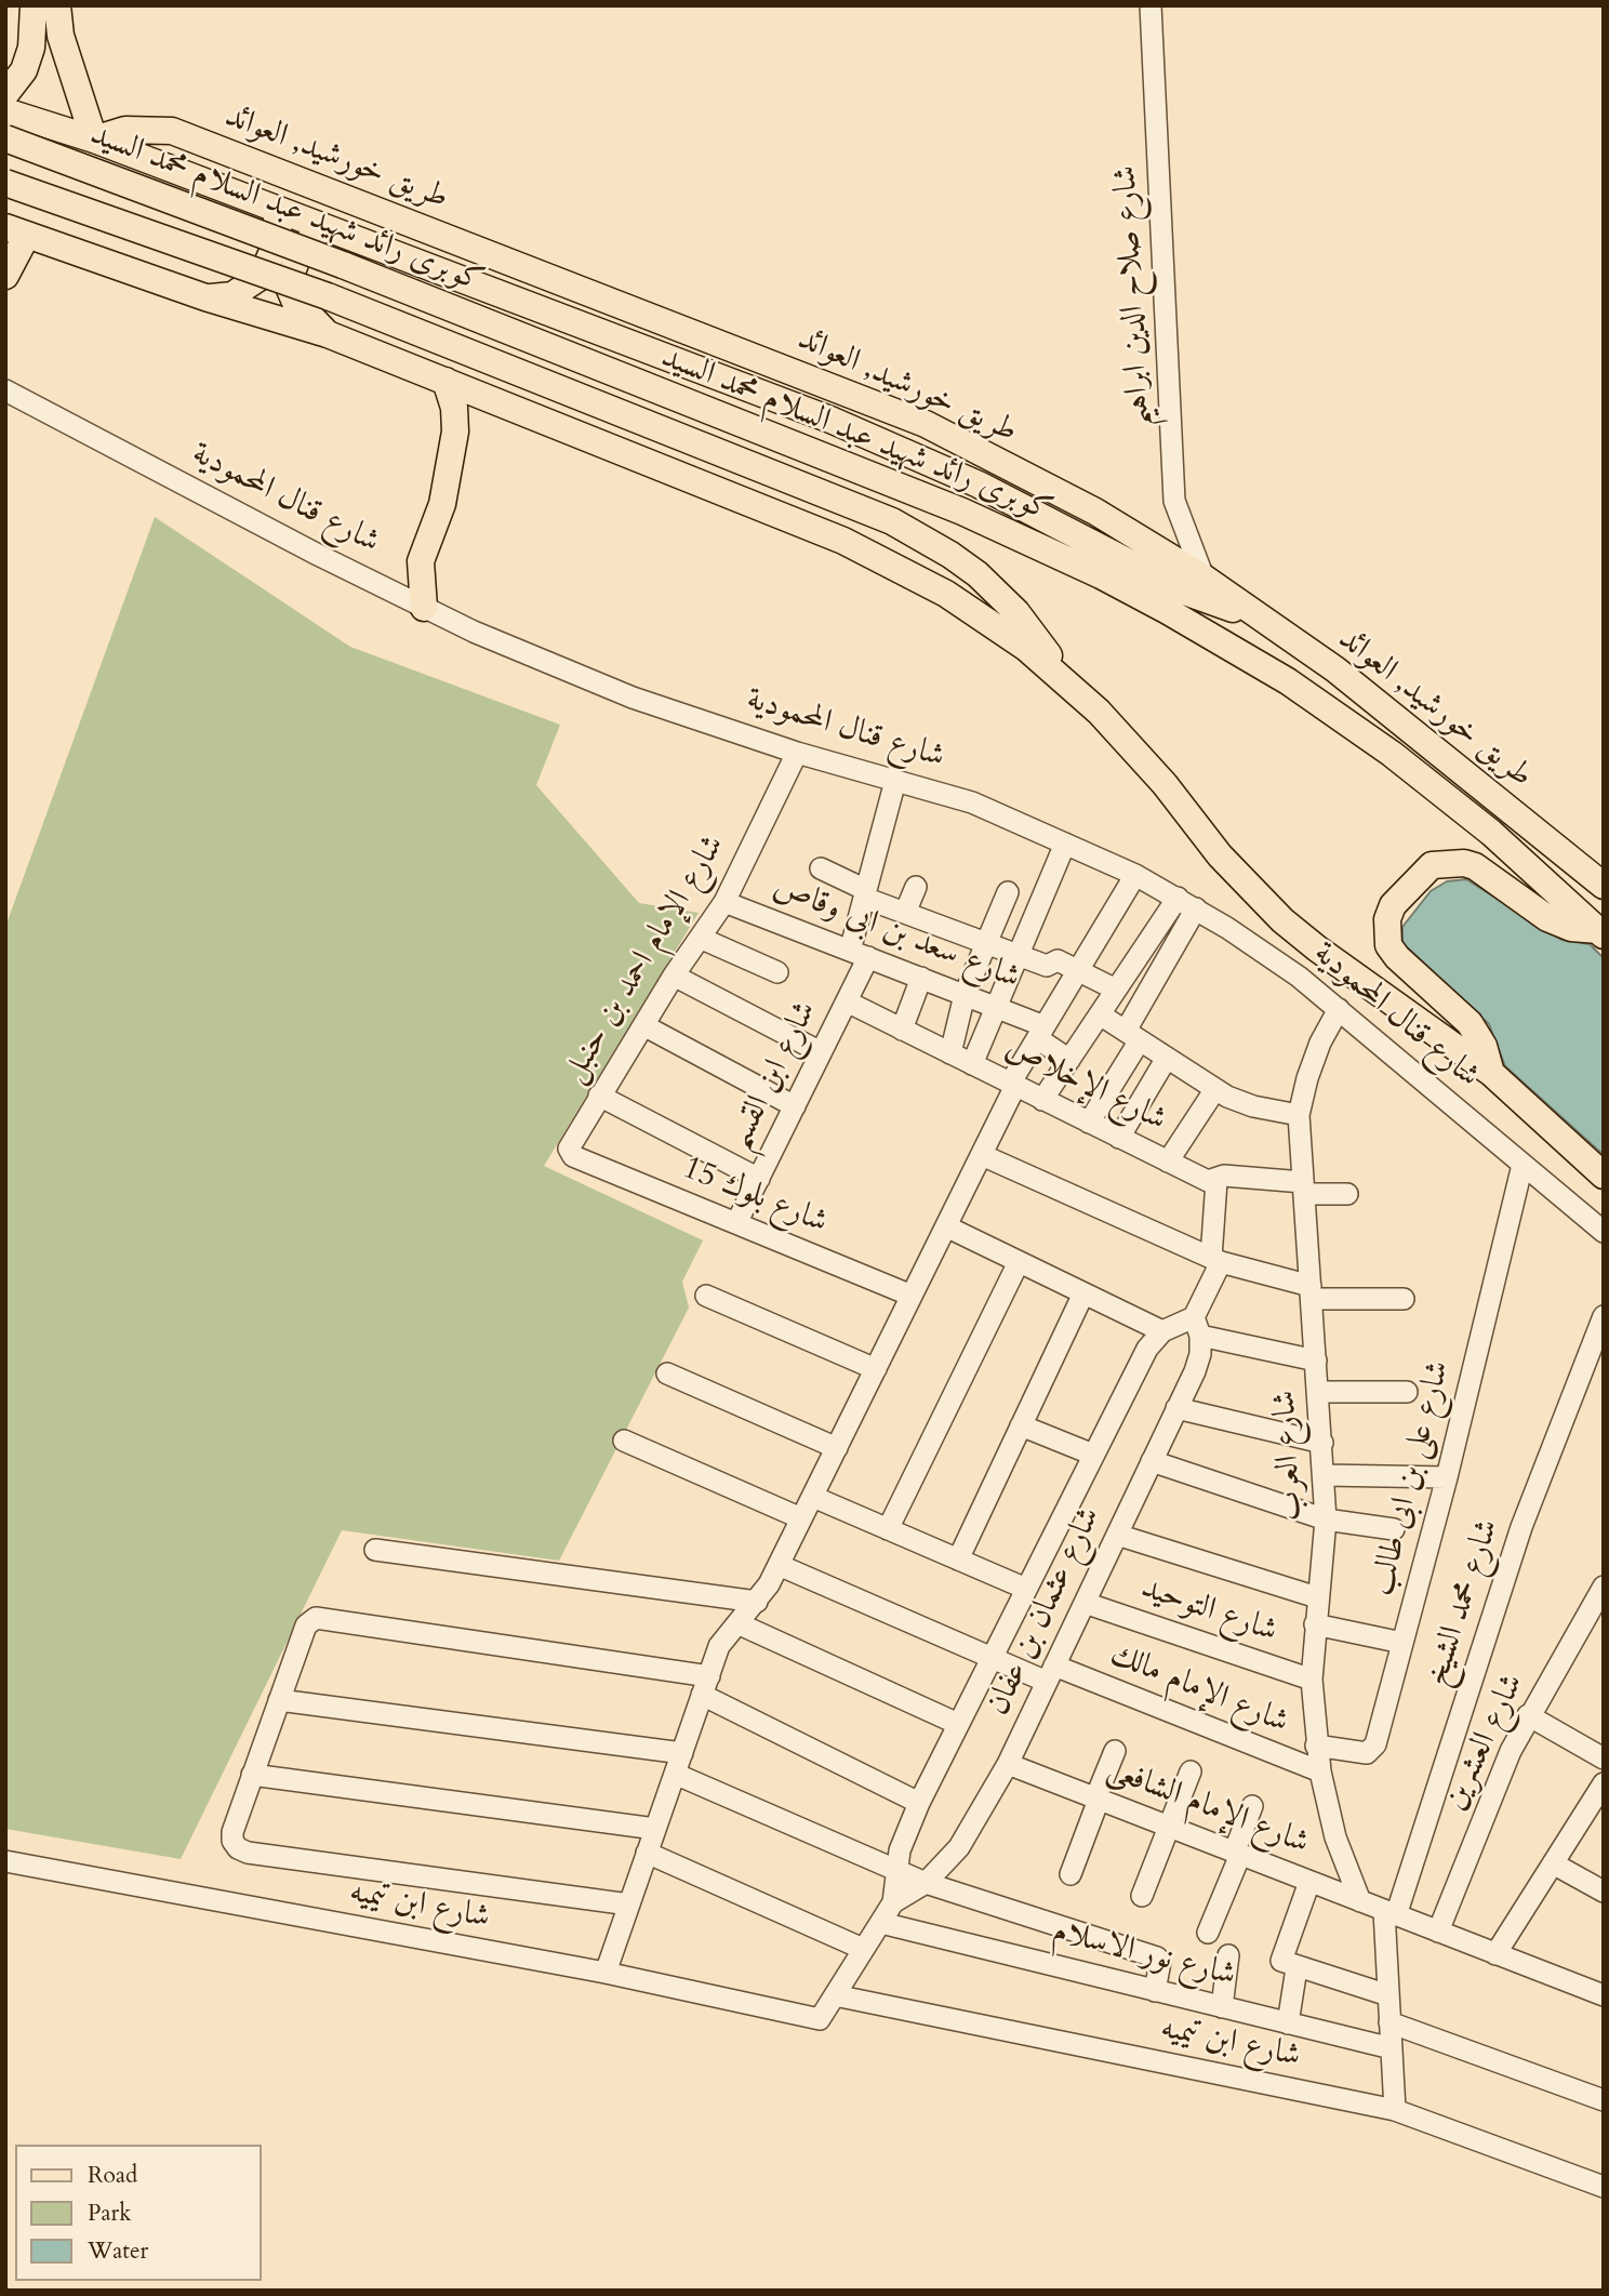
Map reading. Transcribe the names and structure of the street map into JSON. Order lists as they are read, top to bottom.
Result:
{
  "streets": {
    "main road": ["طريق خورشيد, العوائد", "كوبرى رائد شهيد عبد السلام محمد السيد"],
    "street": [
      "شارع صلاح الدين ابراهيم",
      "شارع قنال المحمودية",
      "شارع سعد بن ابى وقاص",
      "شارع الإمام احمد بن حنبل",
      "شارع ابن القسم",
      "شارع الإخلاص",
      "شارع بلوك 15",
      "شارع العرب",
      "شارع على بن ابى طالب",
      "شارع محمد الشيخ",
      "شارع التوحيد",
      "شارع عثمان بن عفان",
      "شارع الإمام مالك",
      "شارع العشرين",
      "شارع الإمام الشافعى",
      "شارع ابن تيميه",
      "شارع نور الاسلام"
    ]
  },
  "crossings": [
    ["طريق خورشيد, العوائد", "شارع صلاح الدين ابراهيم"],
    ["شارع قنال المحمودية", "شارع الإمام احمد بن حنبل"],
    ["شارع قنال المحمودية", "شارع ابن القسم"],
    ["شارع قنال المحمودية", "شارع العرب"],
    ["شارع قنال المحمودية", "شارع على بن ابى طالب"],
    ["شارع سعد بن ابى وقاص", "شارع الإمام احمد بن حنبل"],
    ["شارع سعد بن ابى وقاص", "شارع ابن القسم"],
    ["شارع الإمام احمد بن حنبل", "شارع بلوك 15"],
    ["شارع ابن القسم", "شارع الإخلاص"],
    ["شارع ابن القسم", "شارع بلوك 15"],
    ["شارع الإخلاص", "شارع العرب"],
    ["شارع العرب", "شارع على بن ابى طالب"],
    ["شارع العرب", "شارع التوحيد"],
    ["شارع العرب", "شارع الإمام مالك"],
    ["شارع العرب", "شارع الإمام الشافعى"],
    ["شارع محمد الشيخ", "شارع الإمام الشافعى"],
    ["شارع التوحيد", "شارع عثمان بن عفان"],
    ["شارع عثمان بن عفان", "شارع الإمام مالك"],
    ["شارع عثمان بن عفان", "شارع الإمام الشافعى"],
    ["شارع عثمان بن عفان", "شارع ابن تيميه"],
    ["شارع عثمان بن عفان", "شارع نور الاسلام"],
    ["شارع العشرين", "شارع الإمام الشافعى"]
  ],
  "legend": ["Road", "Park", "Water"]
}
